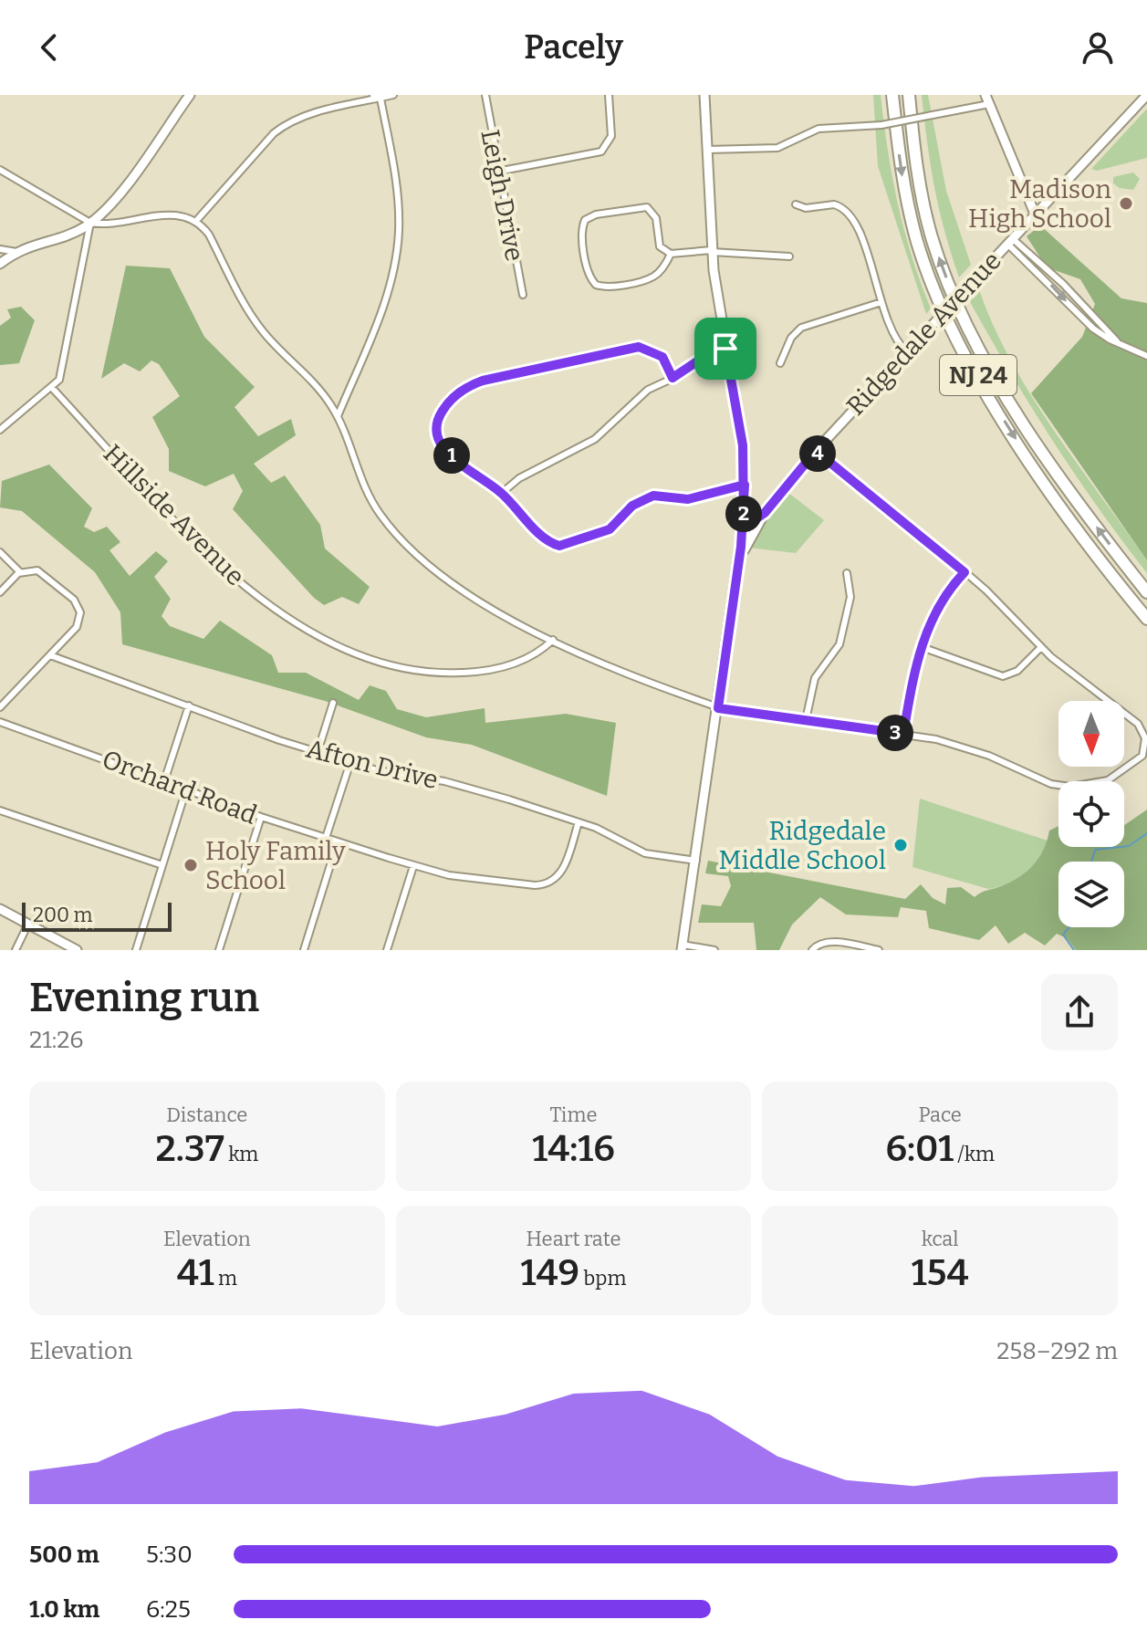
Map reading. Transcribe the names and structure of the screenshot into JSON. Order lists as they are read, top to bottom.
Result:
{
  "streets": {
    "highway": ["NJ 24"],
    "main road": ["Ridgedale Avenue"],
    "street": [
      "Leigh Drive",
      "Hillside Avenue",
      "Afton Drive",
      "Orchard Road"
    ]
  },
  "crossings": [
    ["Afton Drive", "Orchard Road"]
  ],
  "places": ["Madison High School", "Ridgedale Middle School", "Holy Family School"],
  "scale_bar": "200 m",
  "north": "bottom",
  "page": {
    "header": "Pacely",
    "pins": [
      "4",
      "1",
      "2",
      "3"
    ],
    "scale": "200 m",
    "heading": ["Evening run", "21:26"],
    "stats": [
      ["Distance", "2.37 km"],
      ["Time", "14:16"],
      ["Pace", "6:01 /km"],
      ["Elevation", "41 m"],
      ["Heart rate", "149 bpm"],
      ["kcal", "154"]
    ],
    "chart": ["Elevation", "258–292 m"],
    "list": [
      {
        "name": "500 m",
        "note": "5:30"
      },
      {
        "name": "1.0 km",
        "note": "6:25"
      }
    ]
  }
}
